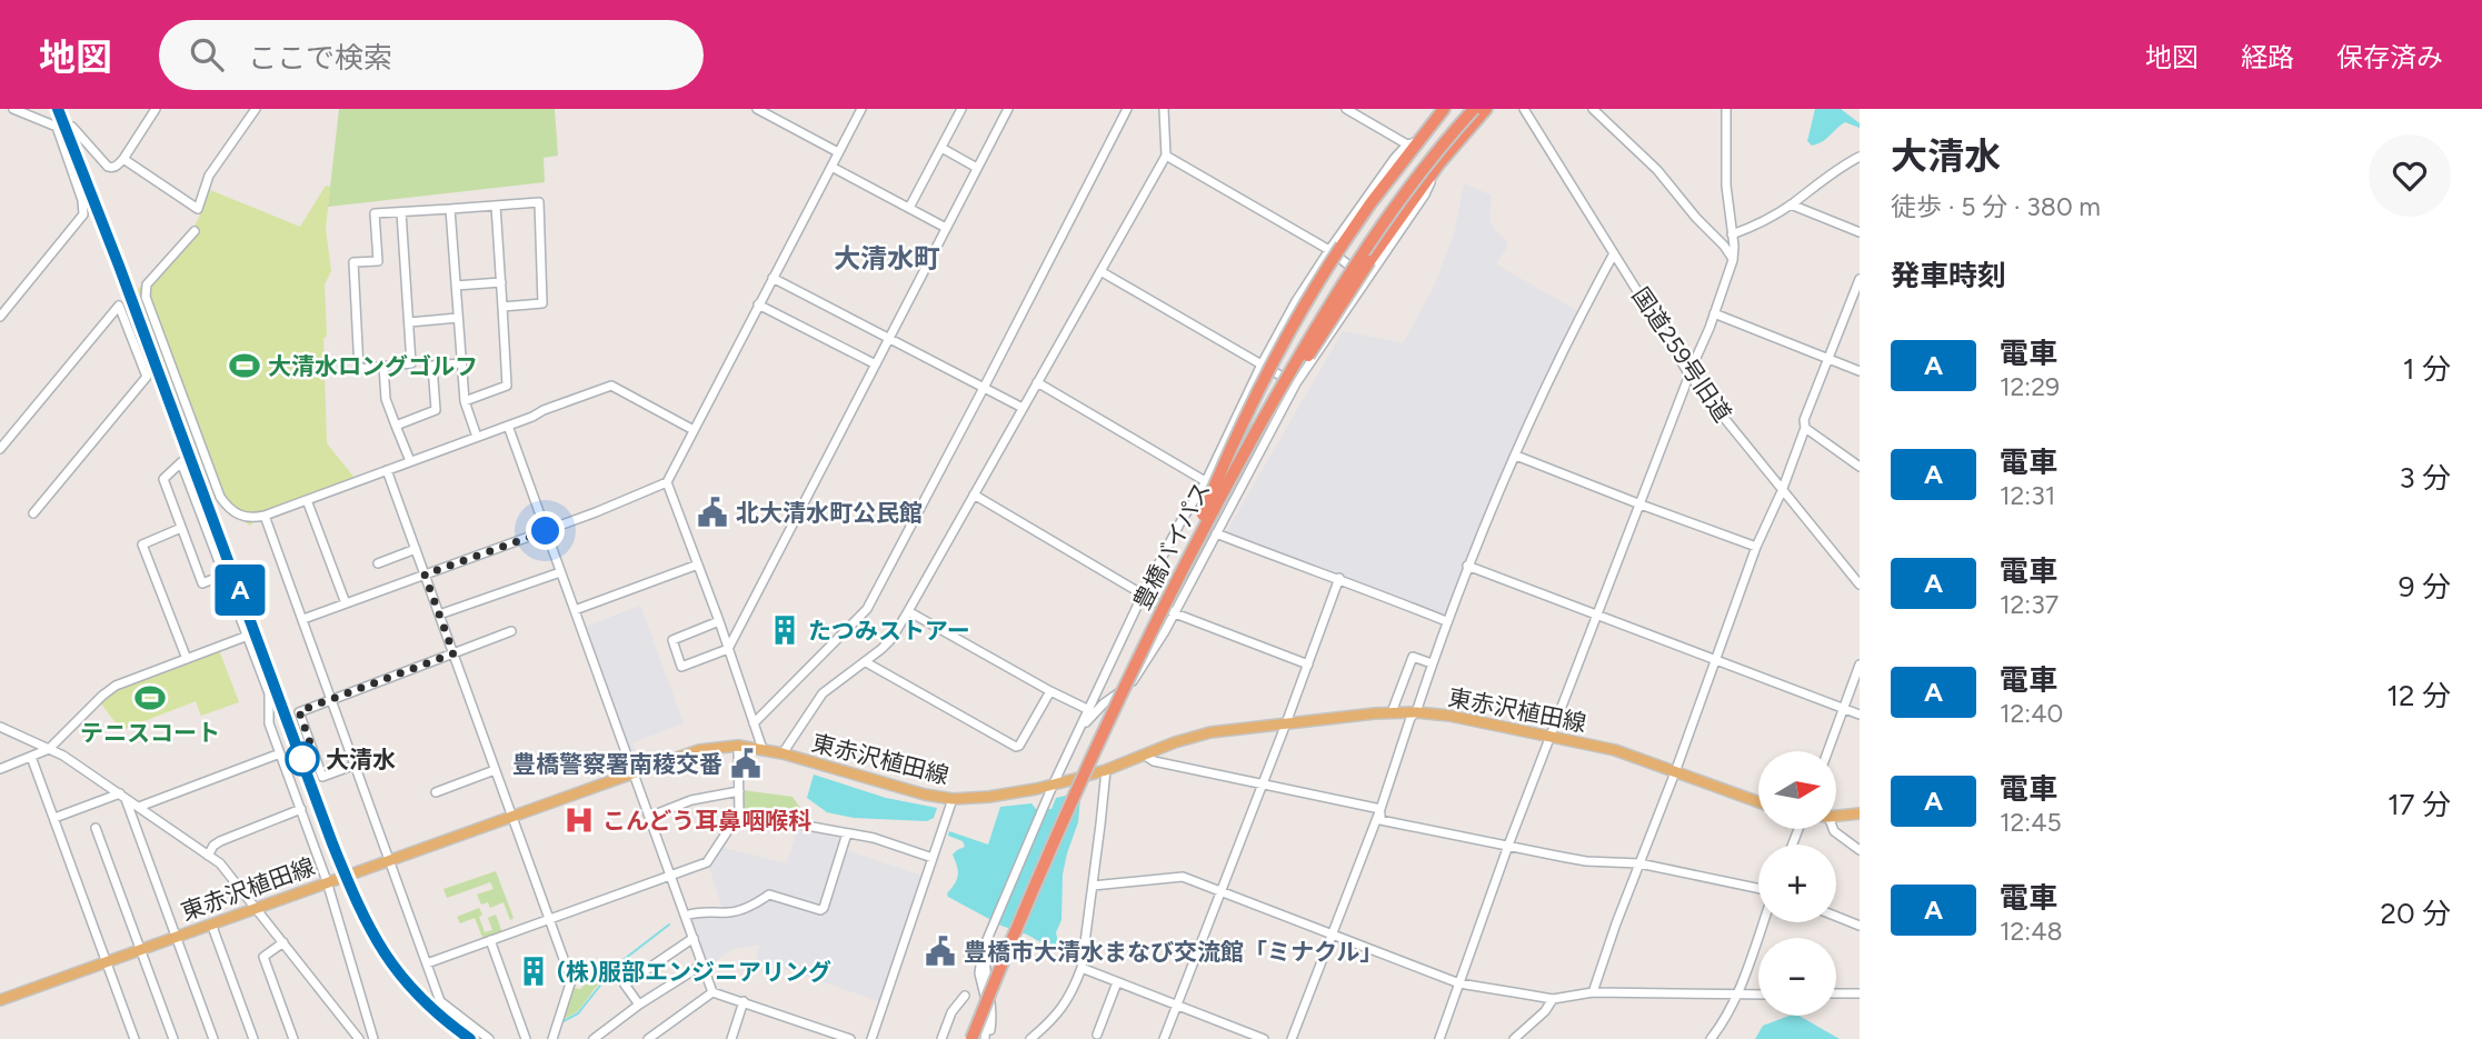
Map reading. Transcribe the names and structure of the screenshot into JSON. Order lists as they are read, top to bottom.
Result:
{
  "streets": {
    "highway": ["豊橋バイパス"],
    "main road": ["東赤沢植田線"],
    "street": ["国道259号旧道"]
  },
  "districts": ["大清水町"],
  "places": {
    "sports": ["大清水ロングゴルフ", "テニスコート"],
    "public building": ["北大清水町公民館", "豊橋警察署南稜交番", "豊橋市大清水まなび交流館「ミナクル」"],
    "building": ["たつみストアー", "(株)服部エンジニアリング"],
    "other": ["大清水"],
    "hospital": ["こんどう耳鼻咽喉科"]
  },
  "north": "right",
  "page": {
    "header": "地図",
    "search": "ここで検索",
    "nav": ["地図", "経路", "保存済み"],
    "on_map": "A",
    "heading": [
      ["大清水", "徒歩 · 5 分 · 380 m"],
      "発車時刻"
    ],
    "list": [
      {
        "mark": "A",
        "name": "電車",
        "note": "12:29",
        "value": "1 分"
      },
      {
        "mark": "A",
        "name": "電車",
        "note": "12:31",
        "value": "3 分"
      },
      {
        "mark": "A",
        "name": "電車",
        "note": "12:37",
        "value": "9 分"
      },
      {
        "mark": "A",
        "name": "電車",
        "note": "12:40",
        "value": "12 分"
      },
      {
        "mark": "A",
        "name": "電車",
        "note": "12:45",
        "value": "17 分"
      },
      {
        "mark": "A",
        "name": "電車",
        "note": "12:48",
        "value": "20 分"
      }
    ],
    "map_buttons": ["+", "−"]
  }
}
